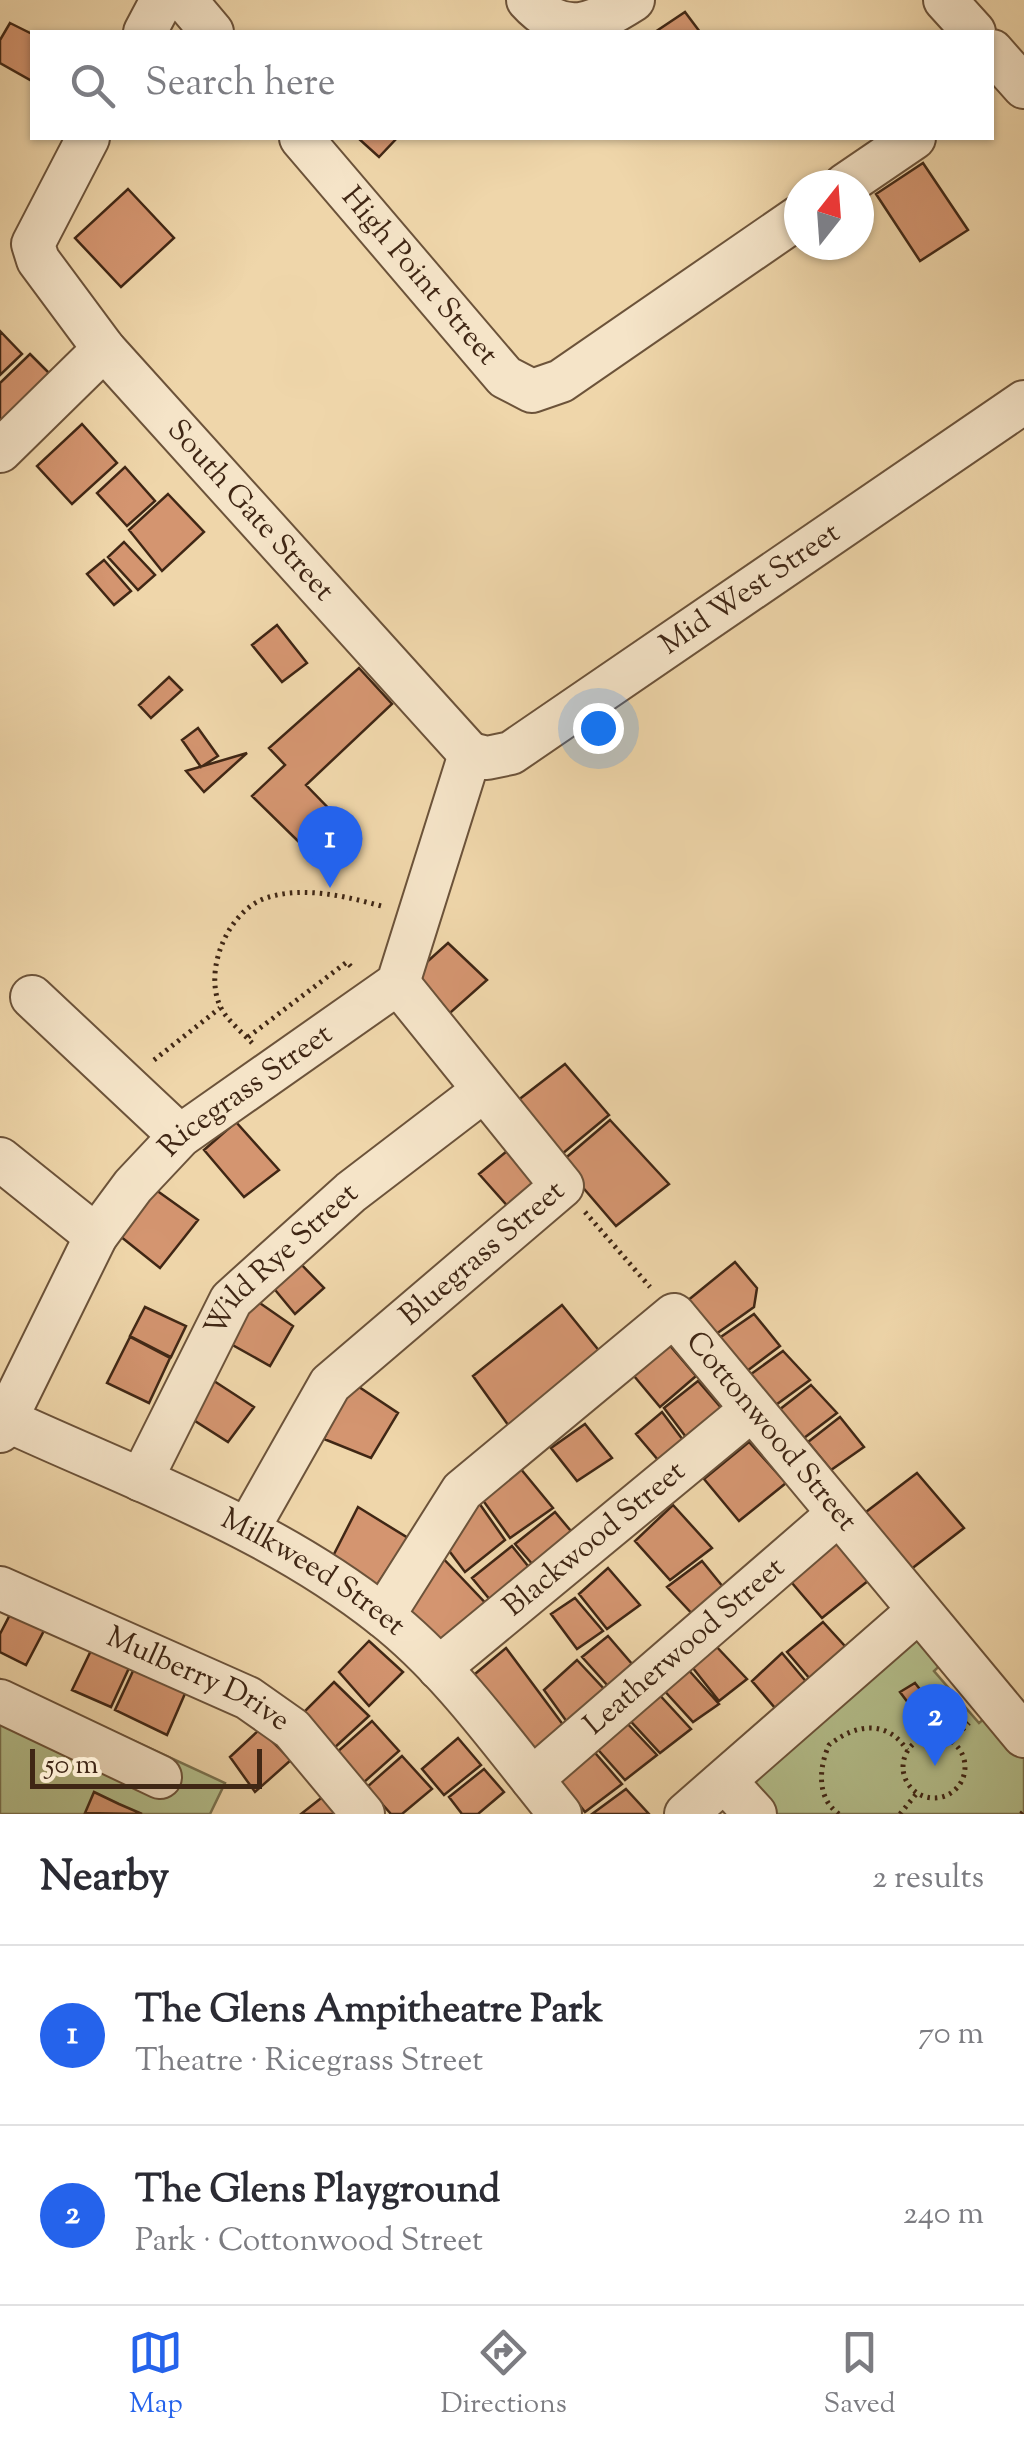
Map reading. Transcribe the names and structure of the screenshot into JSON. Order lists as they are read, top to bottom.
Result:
{
  "streets": {
    "street": [
      "High Point Street",
      "South Gate Street",
      "Mid West Street",
      "Ricegrass Street",
      "Bluegrass Street",
      "Wild Rye Street",
      "Cottonwood Street",
      "Blackwood Street",
      "Milkweed Street",
      "Leatherwood Street",
      "Mulberry Drive"
    ]
  },
  "crossings": [
    ["South Gate Street", "Mid West Street"],
    ["Ricegrass Street", "Bluegrass Street"],
    ["Ricegrass Street", "Milkweed Street"],
    ["Bluegrass Street", "Wild Rye Street"],
    ["Bluegrass Street", "Milkweed Street"],
    ["Wild Rye Street", "Milkweed Street"],
    ["Cottonwood Street", "Blackwood Street"],
    ["Cottonwood Street", "Milkweed Street"],
    ["Cottonwood Street", "Leatherwood Street"],
    ["Blackwood Street", "Milkweed Street"],
    ["Milkweed Street", "Leatherwood Street"]
  ],
  "scale_bar": "50 m",
  "north": "top",
  "page": {
    "search": "Search here",
    "pins": ["1", "2"],
    "scale": "50 m",
    "heading": ["Nearby", "2 results"],
    "list": [
      {
        "mark": "1",
        "name": "The Glens Ampitheatre Park",
        "note": "Theatre · Ricegrass Street",
        "value": "70 m"
      },
      {
        "mark": "2",
        "name": "The Glens Playground",
        "note": "Park · Cottonwood Street",
        "value": "240 m"
      }
    ],
    "nav": ["Map", "Directions", "Saved"]
  }
}
